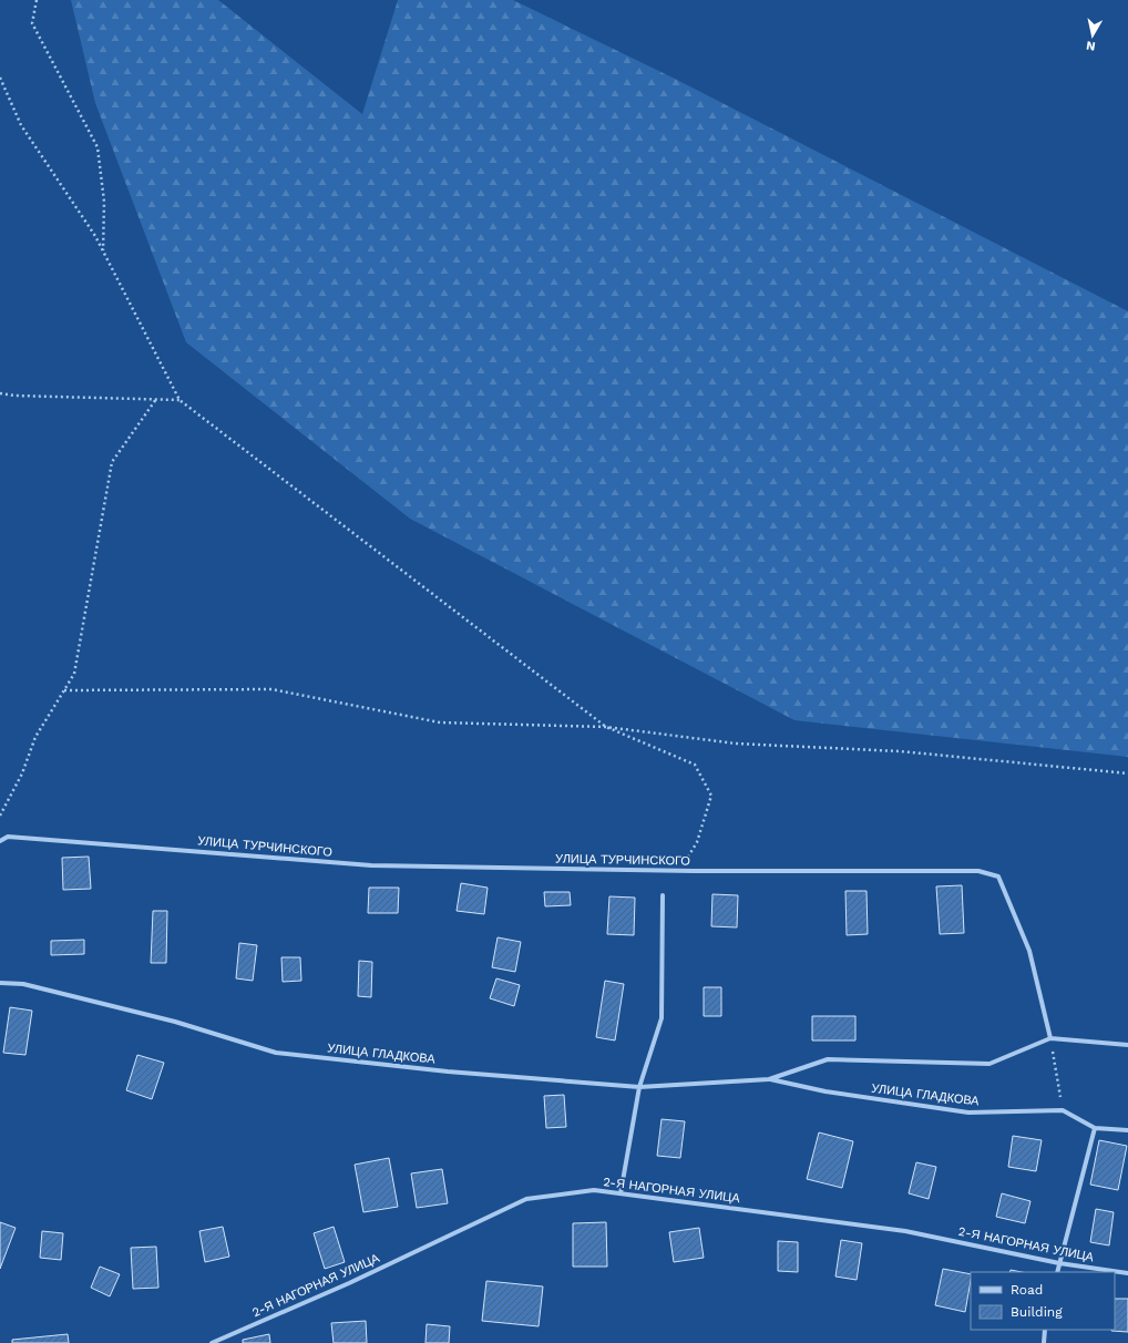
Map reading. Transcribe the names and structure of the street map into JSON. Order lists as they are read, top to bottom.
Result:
{
  "streets": {
    "street": ["УЛИЦА ТУРЧИНСКОГО", "УЛИЦА ГЛАДКОВА", "2-Я НАГОРНАЯ УЛИЦА"]
  },
  "crossings": [
    ["УЛИЦА ТУРЧИНСКОГО", "УЛИЦА ГЛАДКОВА"]
  ],
  "legend": ["Road", "Building"],
  "north": "bottom"
}
